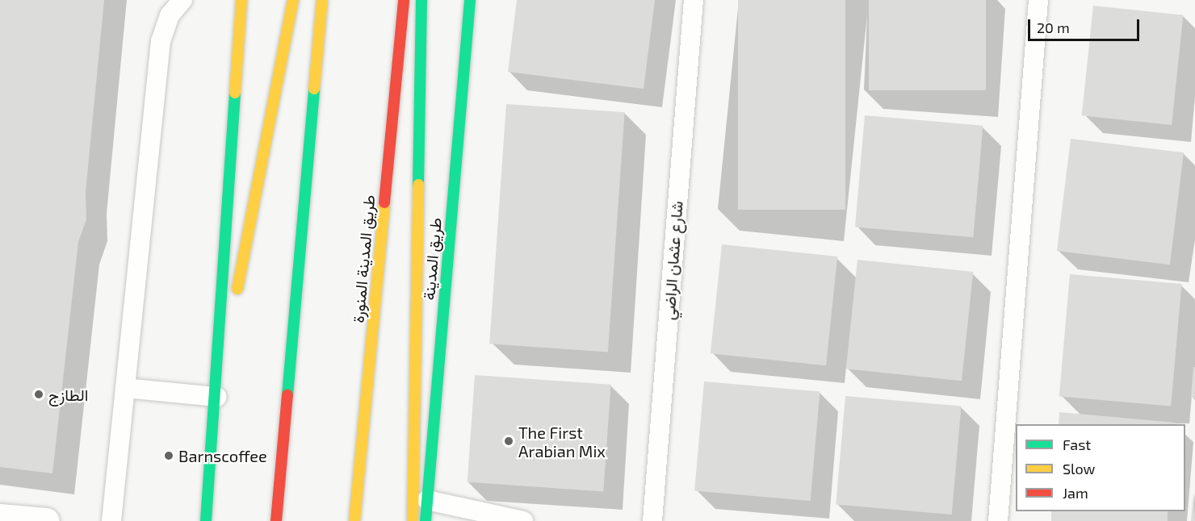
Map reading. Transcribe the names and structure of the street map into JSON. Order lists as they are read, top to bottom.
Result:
{
  "streets": {
    "main road": ["طريق المدينة المنورة", "طريق المدينة"],
    "lane": ["شارع عثمان الراضي"]
  },
  "places": ["الطازج", "The First Arabian Mix", "Barnscoffee"],
  "legend": ["Fast", "Slow", "Jam"],
  "scale_bar": "20 m"
}
